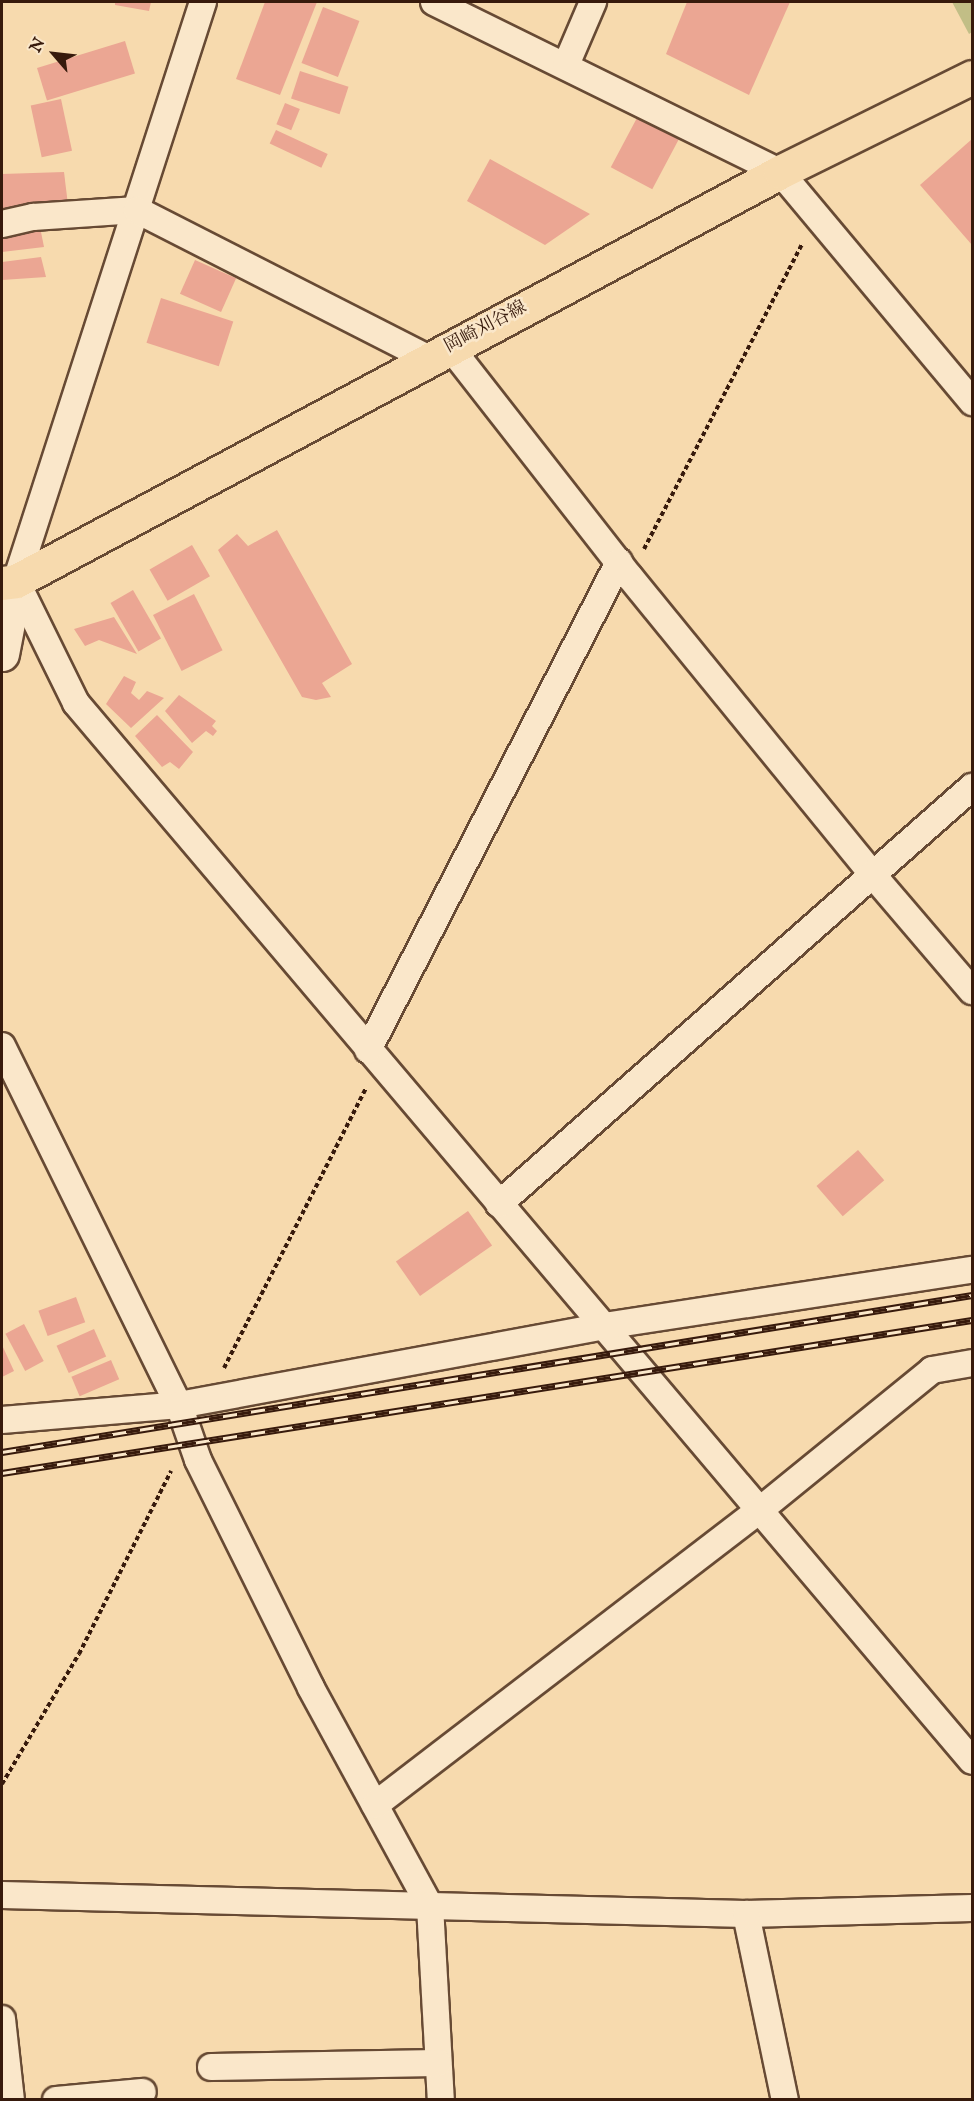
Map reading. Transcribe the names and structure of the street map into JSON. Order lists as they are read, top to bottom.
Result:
{
  "streets": {
    "main road": ["岡崎刈谷線"]
  },
  "north": "top left"
}
